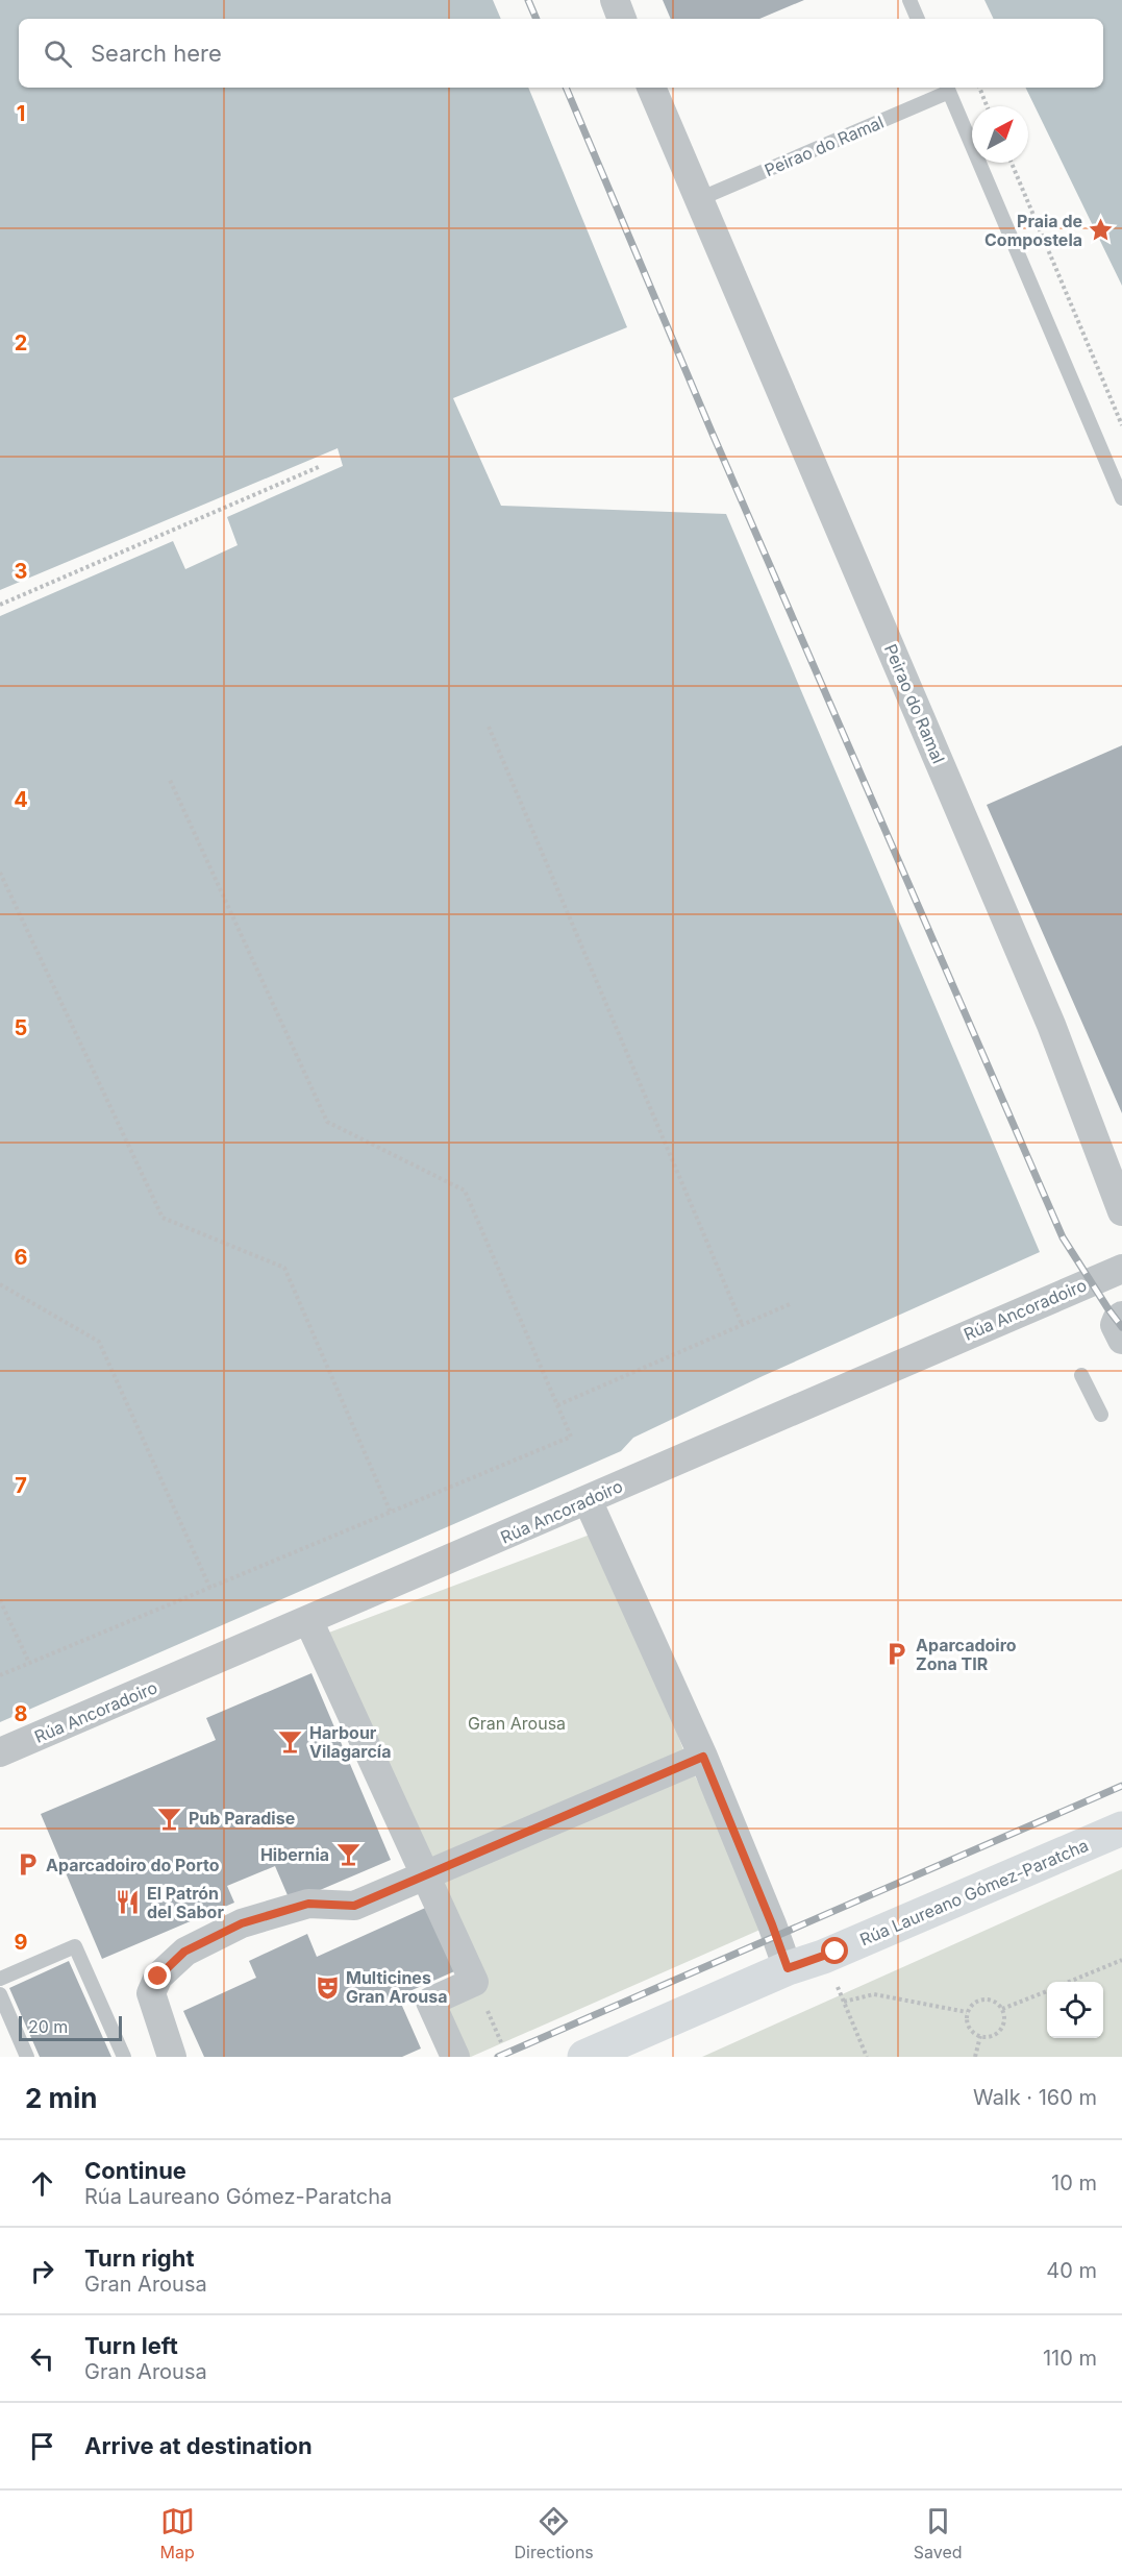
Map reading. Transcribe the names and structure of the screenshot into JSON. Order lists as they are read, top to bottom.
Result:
{
  "streets": {
    "main road": ["Rúa Laureano Gómez-Paratcha"],
    "street": ["Peirao do Ramal", "Rúa Ancoradoiro"]
  },
  "parks": ["Gran Arousa"],
  "places": {
    "place": ["Praia de Compostela"],
    "parking": ["Aparcadoiro Zona TIR", "Aparcadoiro do Porto"],
    "bar": ["Harbour Vilagarcía", "Pub Paradise", "Hibernia"],
    "restaurant": ["El Patrón del Sabor"],
    "theatre": ["Multicines Gran Arousa"]
  },
  "scale_bar": "20 m",
  "north": "top right",
  "page": {
    "search": "Search here",
    "scale": "20 m",
    "heading": ["2 min", "Walk · 160 m"],
    "list": [
      ["Continue", "Rúa Laureano Gómez-Paratcha", "10 m"],
      ["Turn right", "Gran Arousa", "40 m"],
      ["Turn left", "Gran Arousa", "110 m"],
      "Arrive at destination"
    ],
    "nav": ["Map", "Directions", "Saved"]
  },
  "grid": {
    "rows": [
      "1",
      "2",
      "3",
      "4",
      "5",
      "6",
      "7",
      "8",
      "9"
    ]
  }
}
